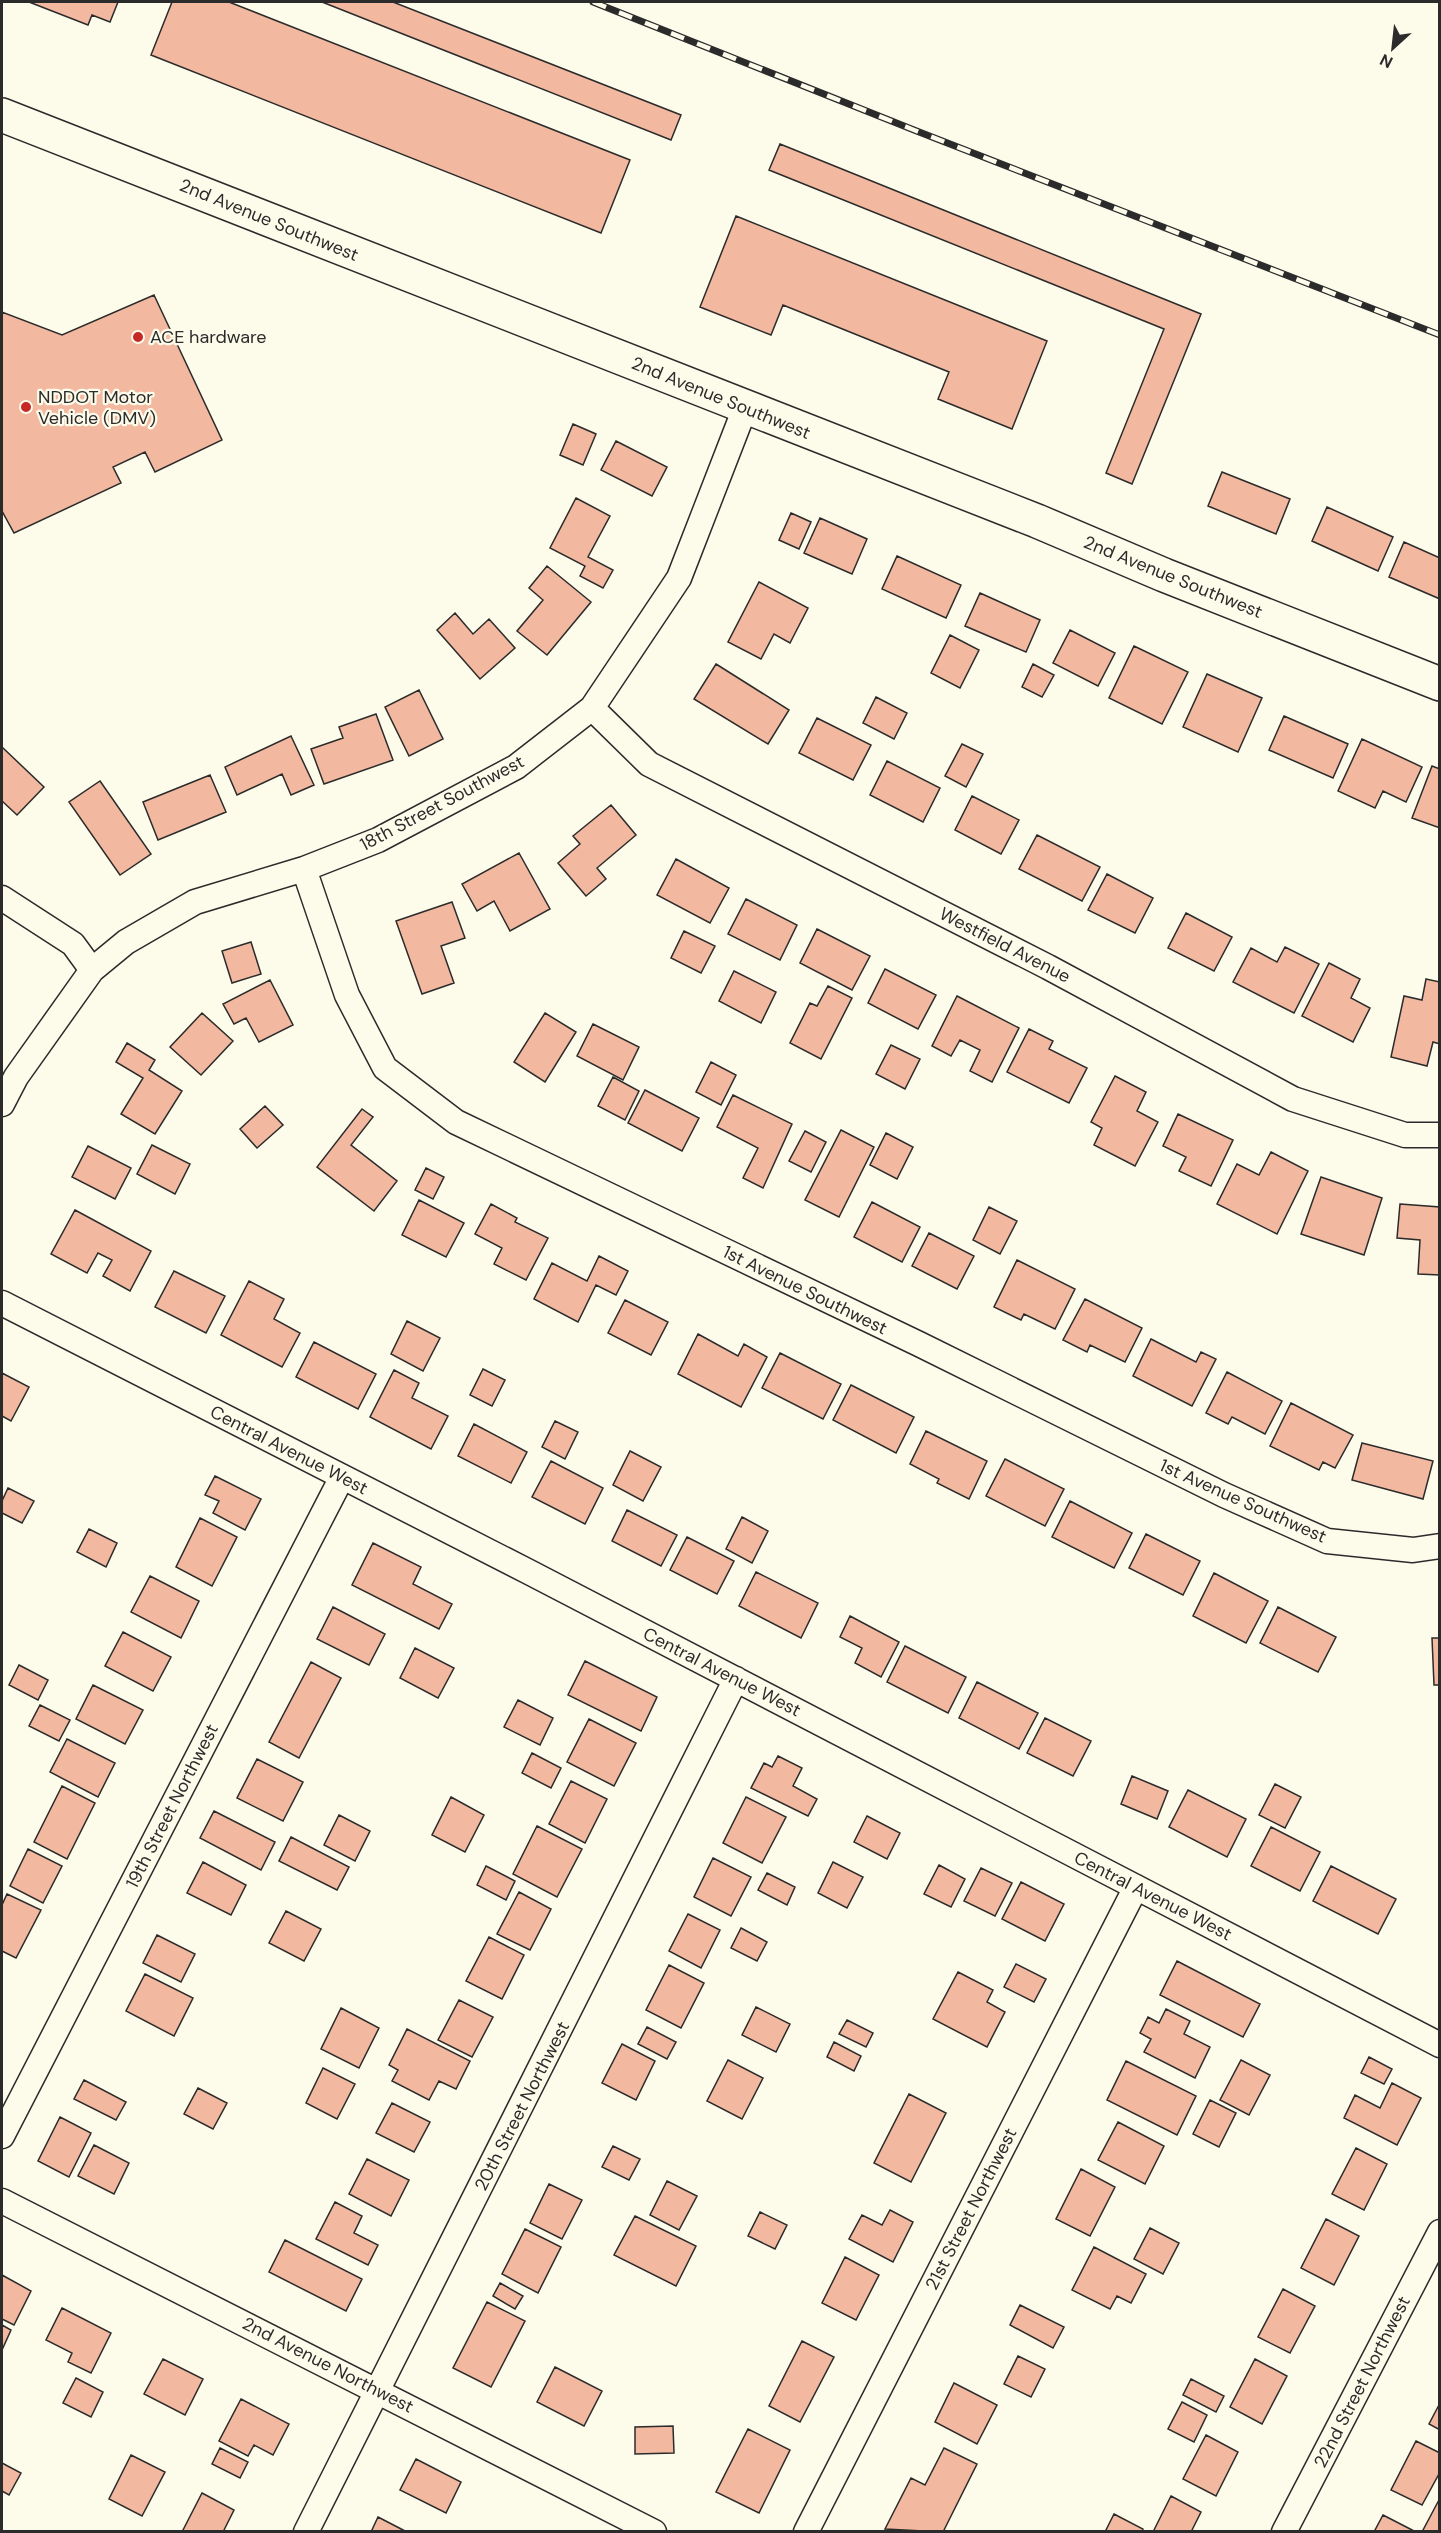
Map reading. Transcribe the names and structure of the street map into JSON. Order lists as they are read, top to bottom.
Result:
{
  "streets": {
    "street": [
      "2nd Avenue Southwest",
      "18th Street Southwest",
      "Westfield Avenue",
      "1st Avenue Southwest",
      "Central Avenue West",
      "19th Street Northwest",
      "20th Street Northwest",
      "21st Street Northwest",
      "2nd Avenue Northwest",
      "22nd Street Northwest"
    ]
  },
  "crossings": [
    ["2nd Avenue Southwest", "18th Street Southwest"],
    ["18th Street Southwest", "Westfield Avenue"],
    ["18th Street Southwest", "1st Avenue Southwest"],
    ["Central Avenue West", "19th Street Northwest"],
    ["Central Avenue West", "20th Street Northwest"],
    ["Central Avenue West", "21st Street Northwest"],
    ["20th Street Northwest", "2nd Avenue Northwest"]
  ],
  "places": ["ACE hardware", "NDDOT Motor Vehicle (DMV)"],
  "north": "bottom left"
}
